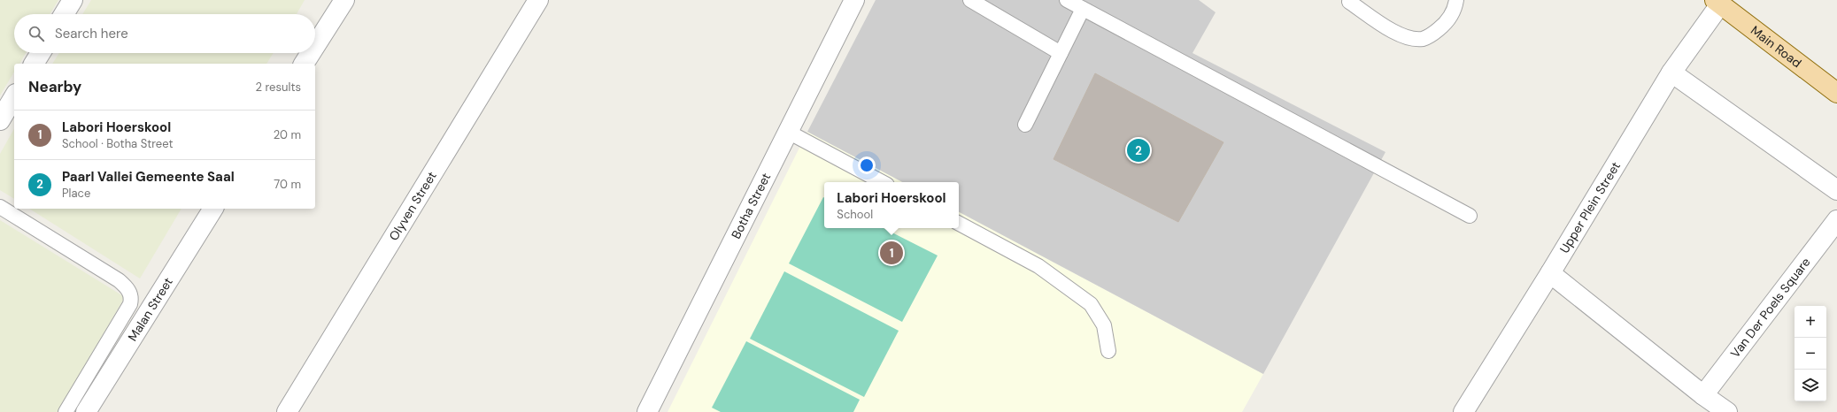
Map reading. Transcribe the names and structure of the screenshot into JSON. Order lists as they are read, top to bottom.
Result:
{
  "streets": {
    "main road": ["Main Road"],
    "street": [
      "Olyven Street",
      "Botha Street",
      "Upper Plein Street",
      "Van Der Poels Square",
      "Malan Street"
    ]
  },
  "crossings": [
    ["Main Road", "Upper Plein Street"]
  ],
  "page": {
    "search": "Search here",
    "heading": ["Nearby", "2 results"],
    "list": [
      {
        "mark": "1",
        "name": "Labori Hoerskool",
        "note": "School · Botha Street",
        "value": "20 m"
      },
      {
        "mark": "2",
        "name": "Paarl Vallei Gemeente Saal",
        "note": "Place",
        "value": "70 m"
      }
    ],
    "pins": ["2", "1"],
    "popup": ["Labori Hoerskool", "School"],
    "map_buttons": ["+", "−"]
  }
}
